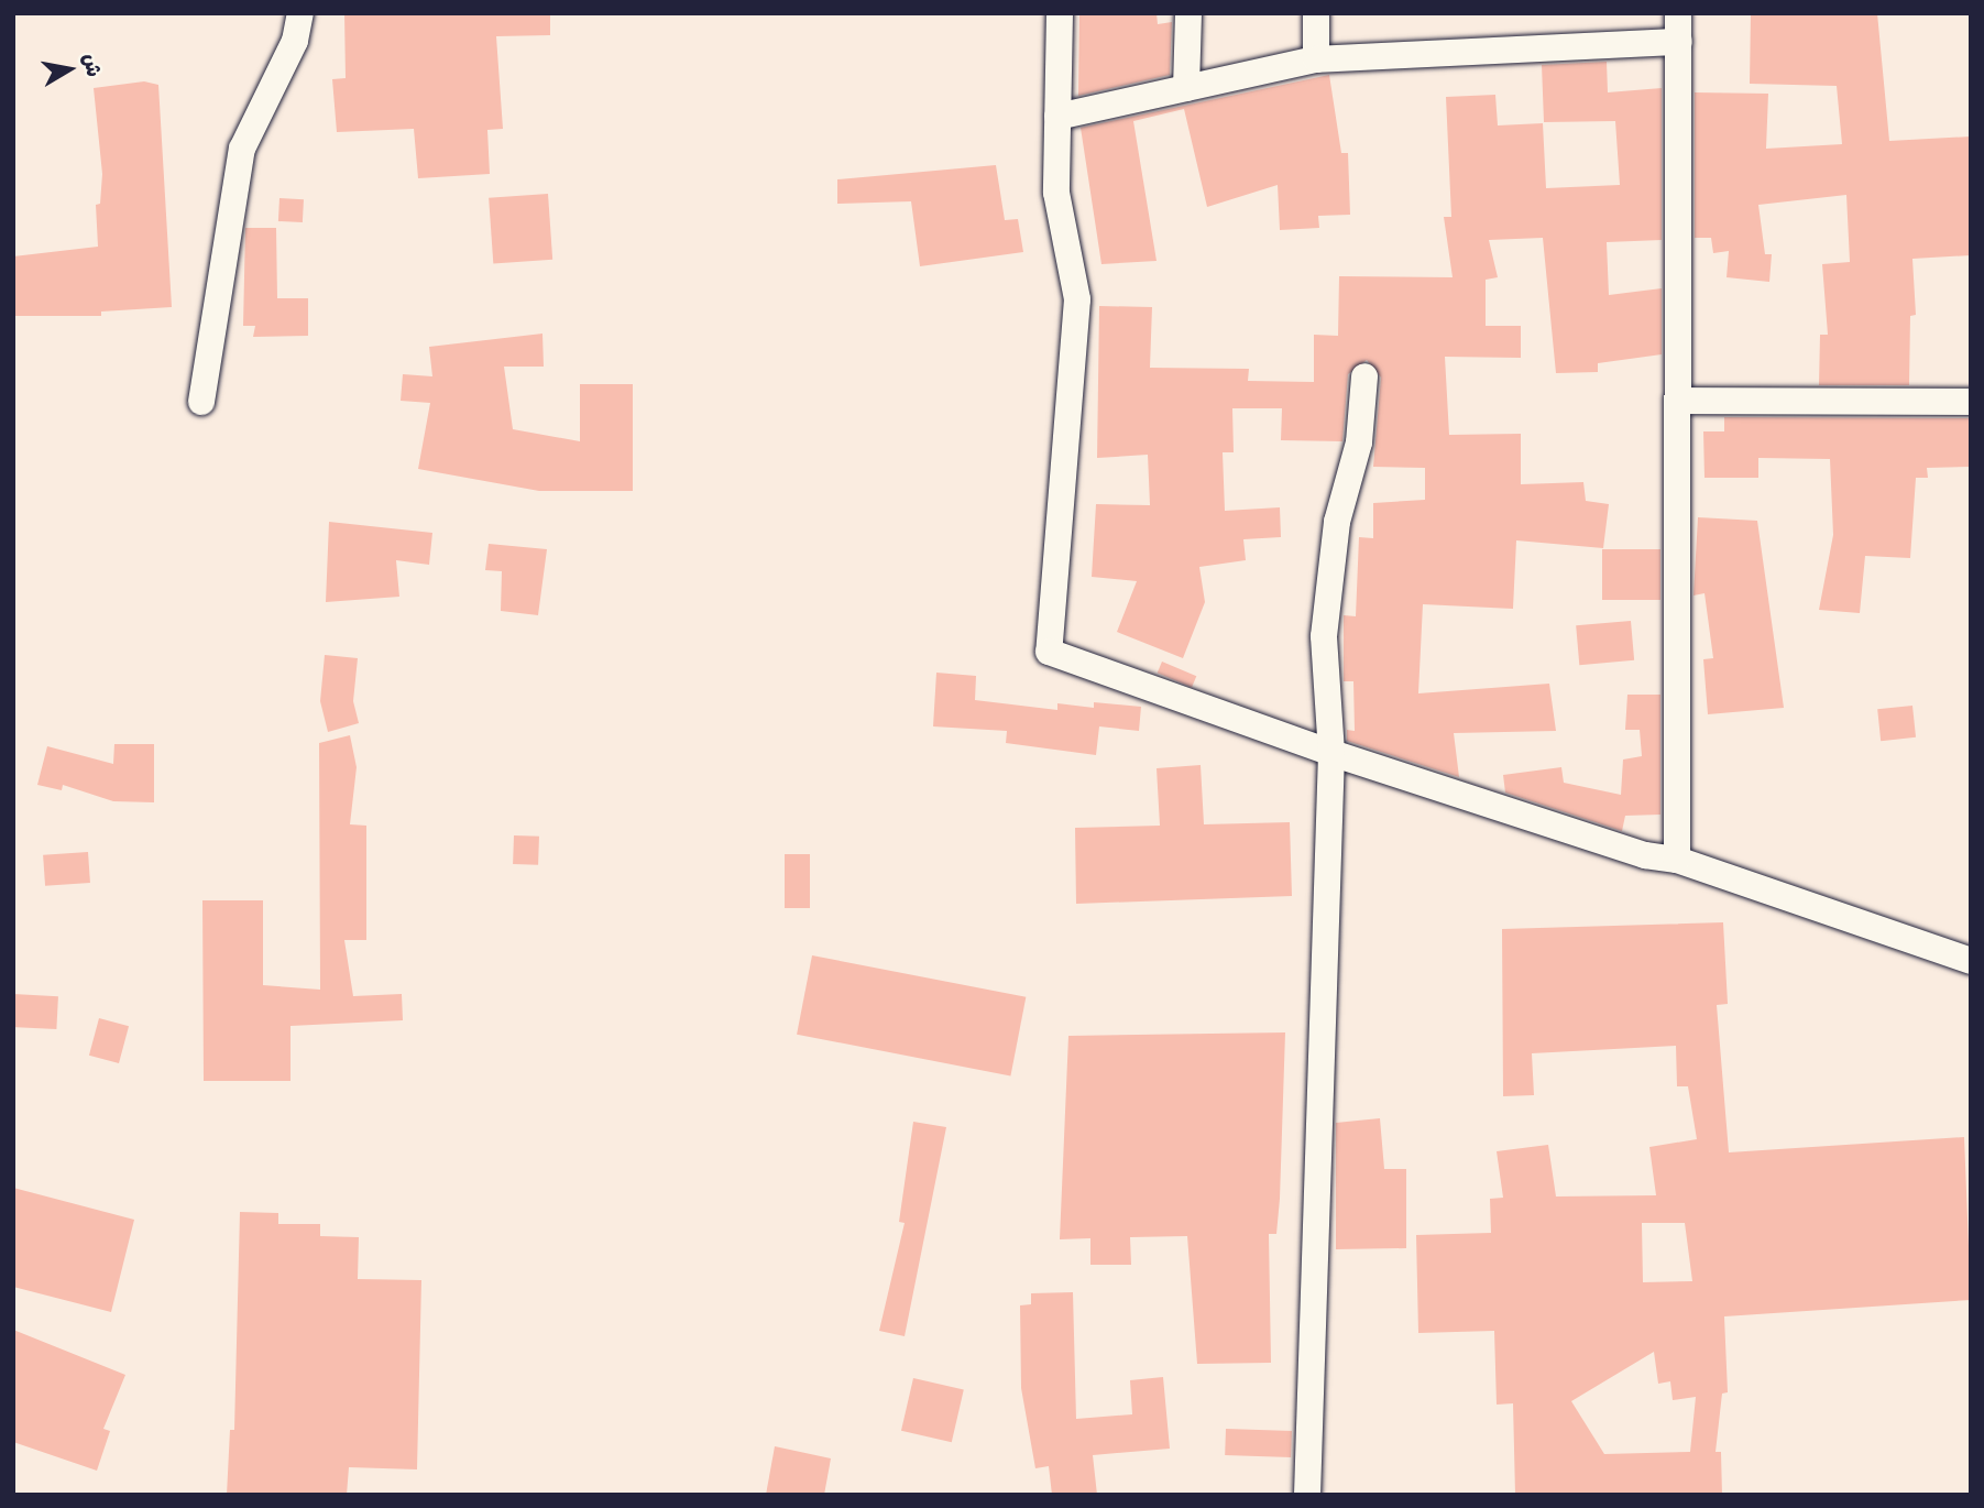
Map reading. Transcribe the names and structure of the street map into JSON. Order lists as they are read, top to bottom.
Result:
{
  "north": "right"
}
